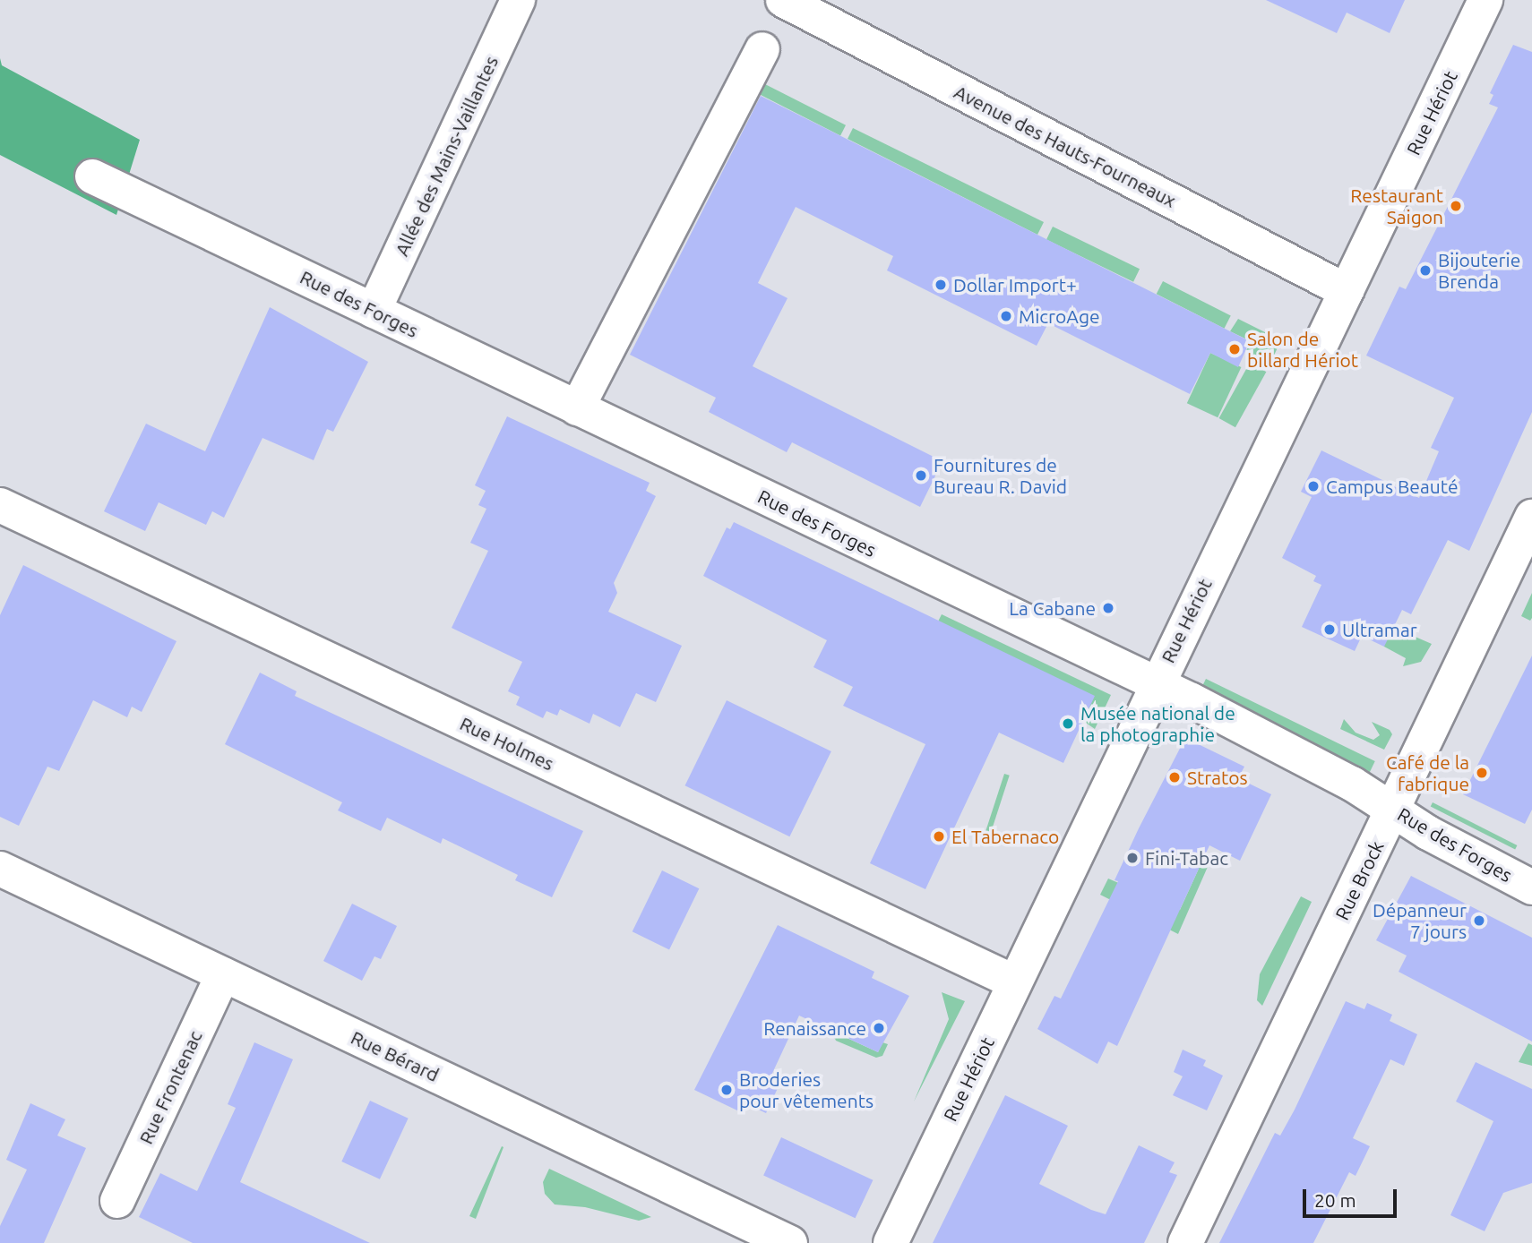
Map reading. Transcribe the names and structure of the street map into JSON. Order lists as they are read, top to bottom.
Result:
{
  "streets": {
    "street": [
      "Rue Hériot",
      "Avenue des Hauts-Fourneaux",
      "Allée des Mains-Vaillantes",
      "Rue des Forges",
      "Rue Holmes",
      "Rue Brock",
      "Rue Bérard",
      "Rue Frontenac"
    ]
  },
  "crossings": [
    ["Rue Hériot", "Avenue des Hauts-Fourneaux"],
    ["Rue Hériot", "Rue des Forges"],
    ["Rue Hériot", "Rue Holmes"],
    ["Allée des Mains-Vaillantes", "Rue des Forges"],
    ["Rue des Forges", "Rue Brock"],
    ["Rue Bérard", "Rue Frontenac"]
  ],
  "places": [
    "Restaurant Saigon",
    "Bijouterie Brenda",
    "Dollar Import+",
    "MicroAge",
    "Salon de billard Hériot",
    "Fournitures de Bureau R. David",
    "Campus Beauté",
    "La Cabane",
    "Ultramar",
    "Musée national de la photographie",
    "Café de la fabrique",
    "Stratos",
    "El Tabernaco",
    "Fini-Tabac",
    "Dépanneur 7 jours",
    "Renaissance",
    "Broderies pour vêtements"
  ],
  "scale_bar": "20 m"
}
